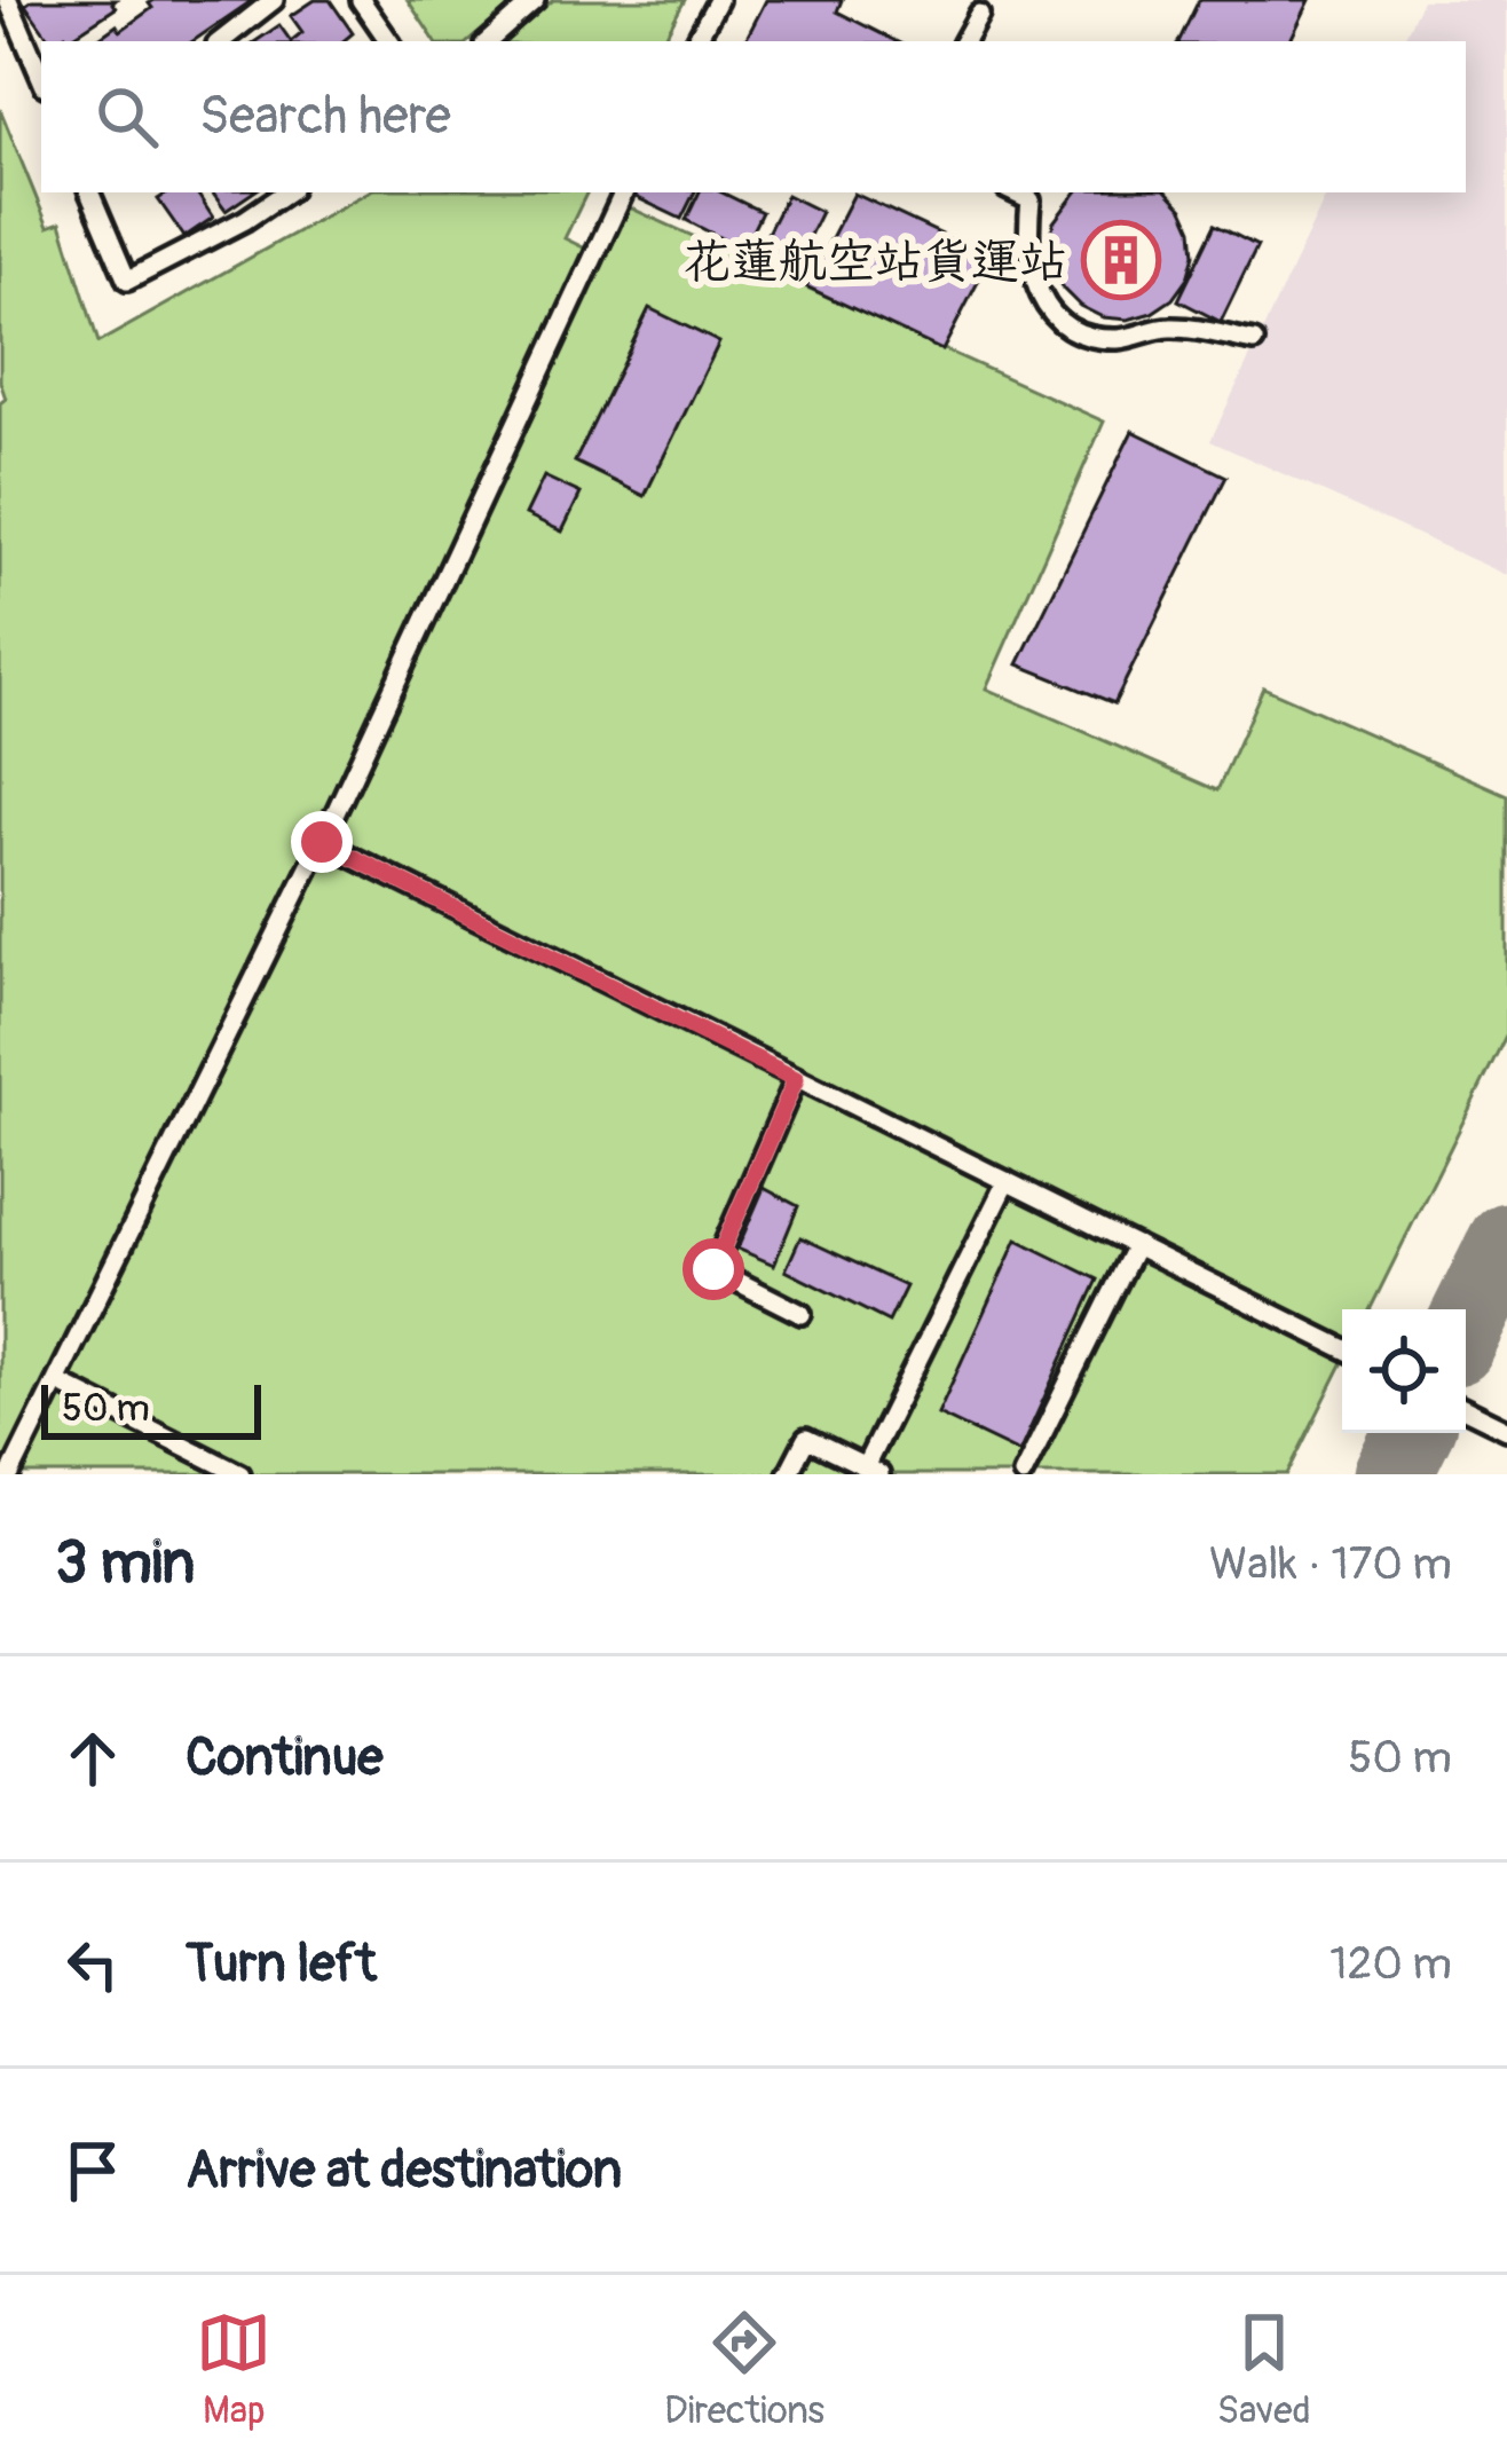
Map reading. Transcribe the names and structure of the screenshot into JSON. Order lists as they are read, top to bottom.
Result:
{
  "places": {
    "building": ["花蓮航空站貨運站"]
  },
  "scale_bar": "50 m",
  "page": {
    "search": "Search here",
    "scale": "50 m",
    "heading": ["3 min", "Walk · 170 m"],
    "list": [
      ["Continue", "50 m"],
      ["Turn left", "120 m"],
      "Arrive at destination"
    ],
    "nav": ["Map", "Directions", "Saved"]
  }
}
